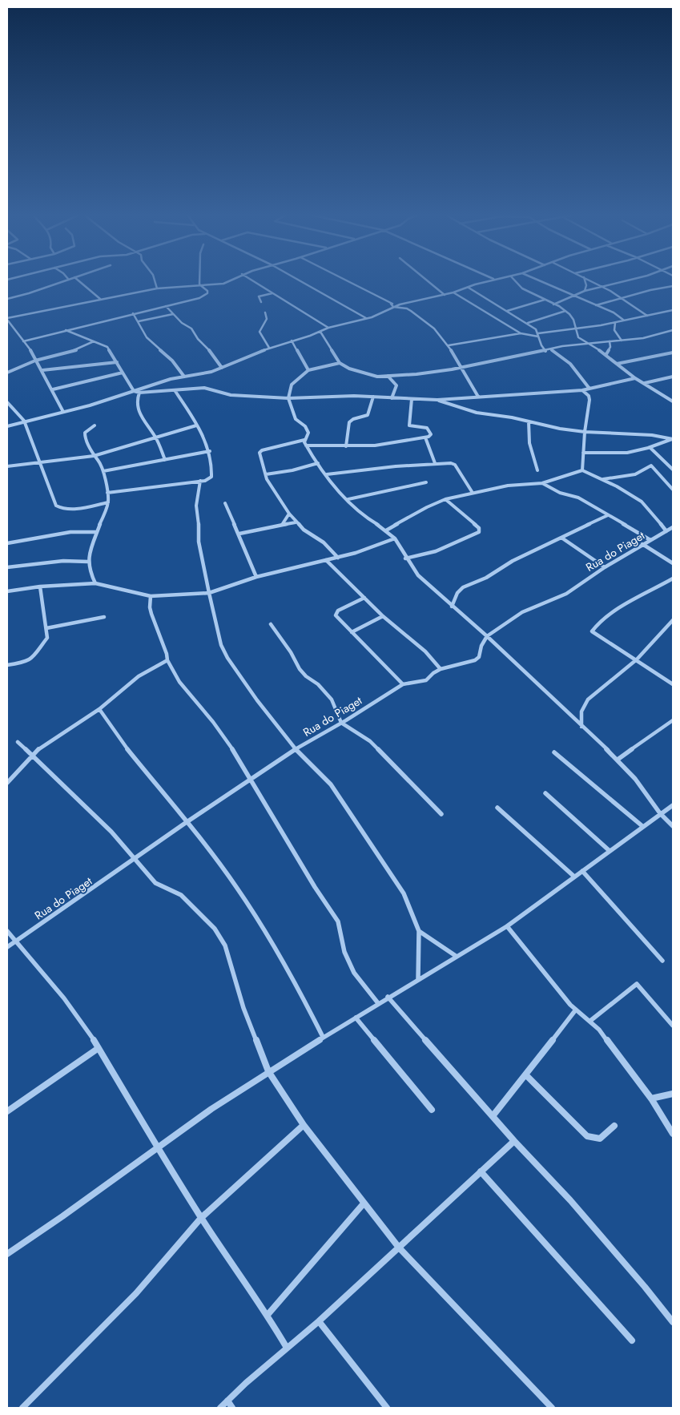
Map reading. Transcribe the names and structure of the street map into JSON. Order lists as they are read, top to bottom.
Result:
{
  "streets": {
    "street": ["Rua do Piaget"]
  }
}
